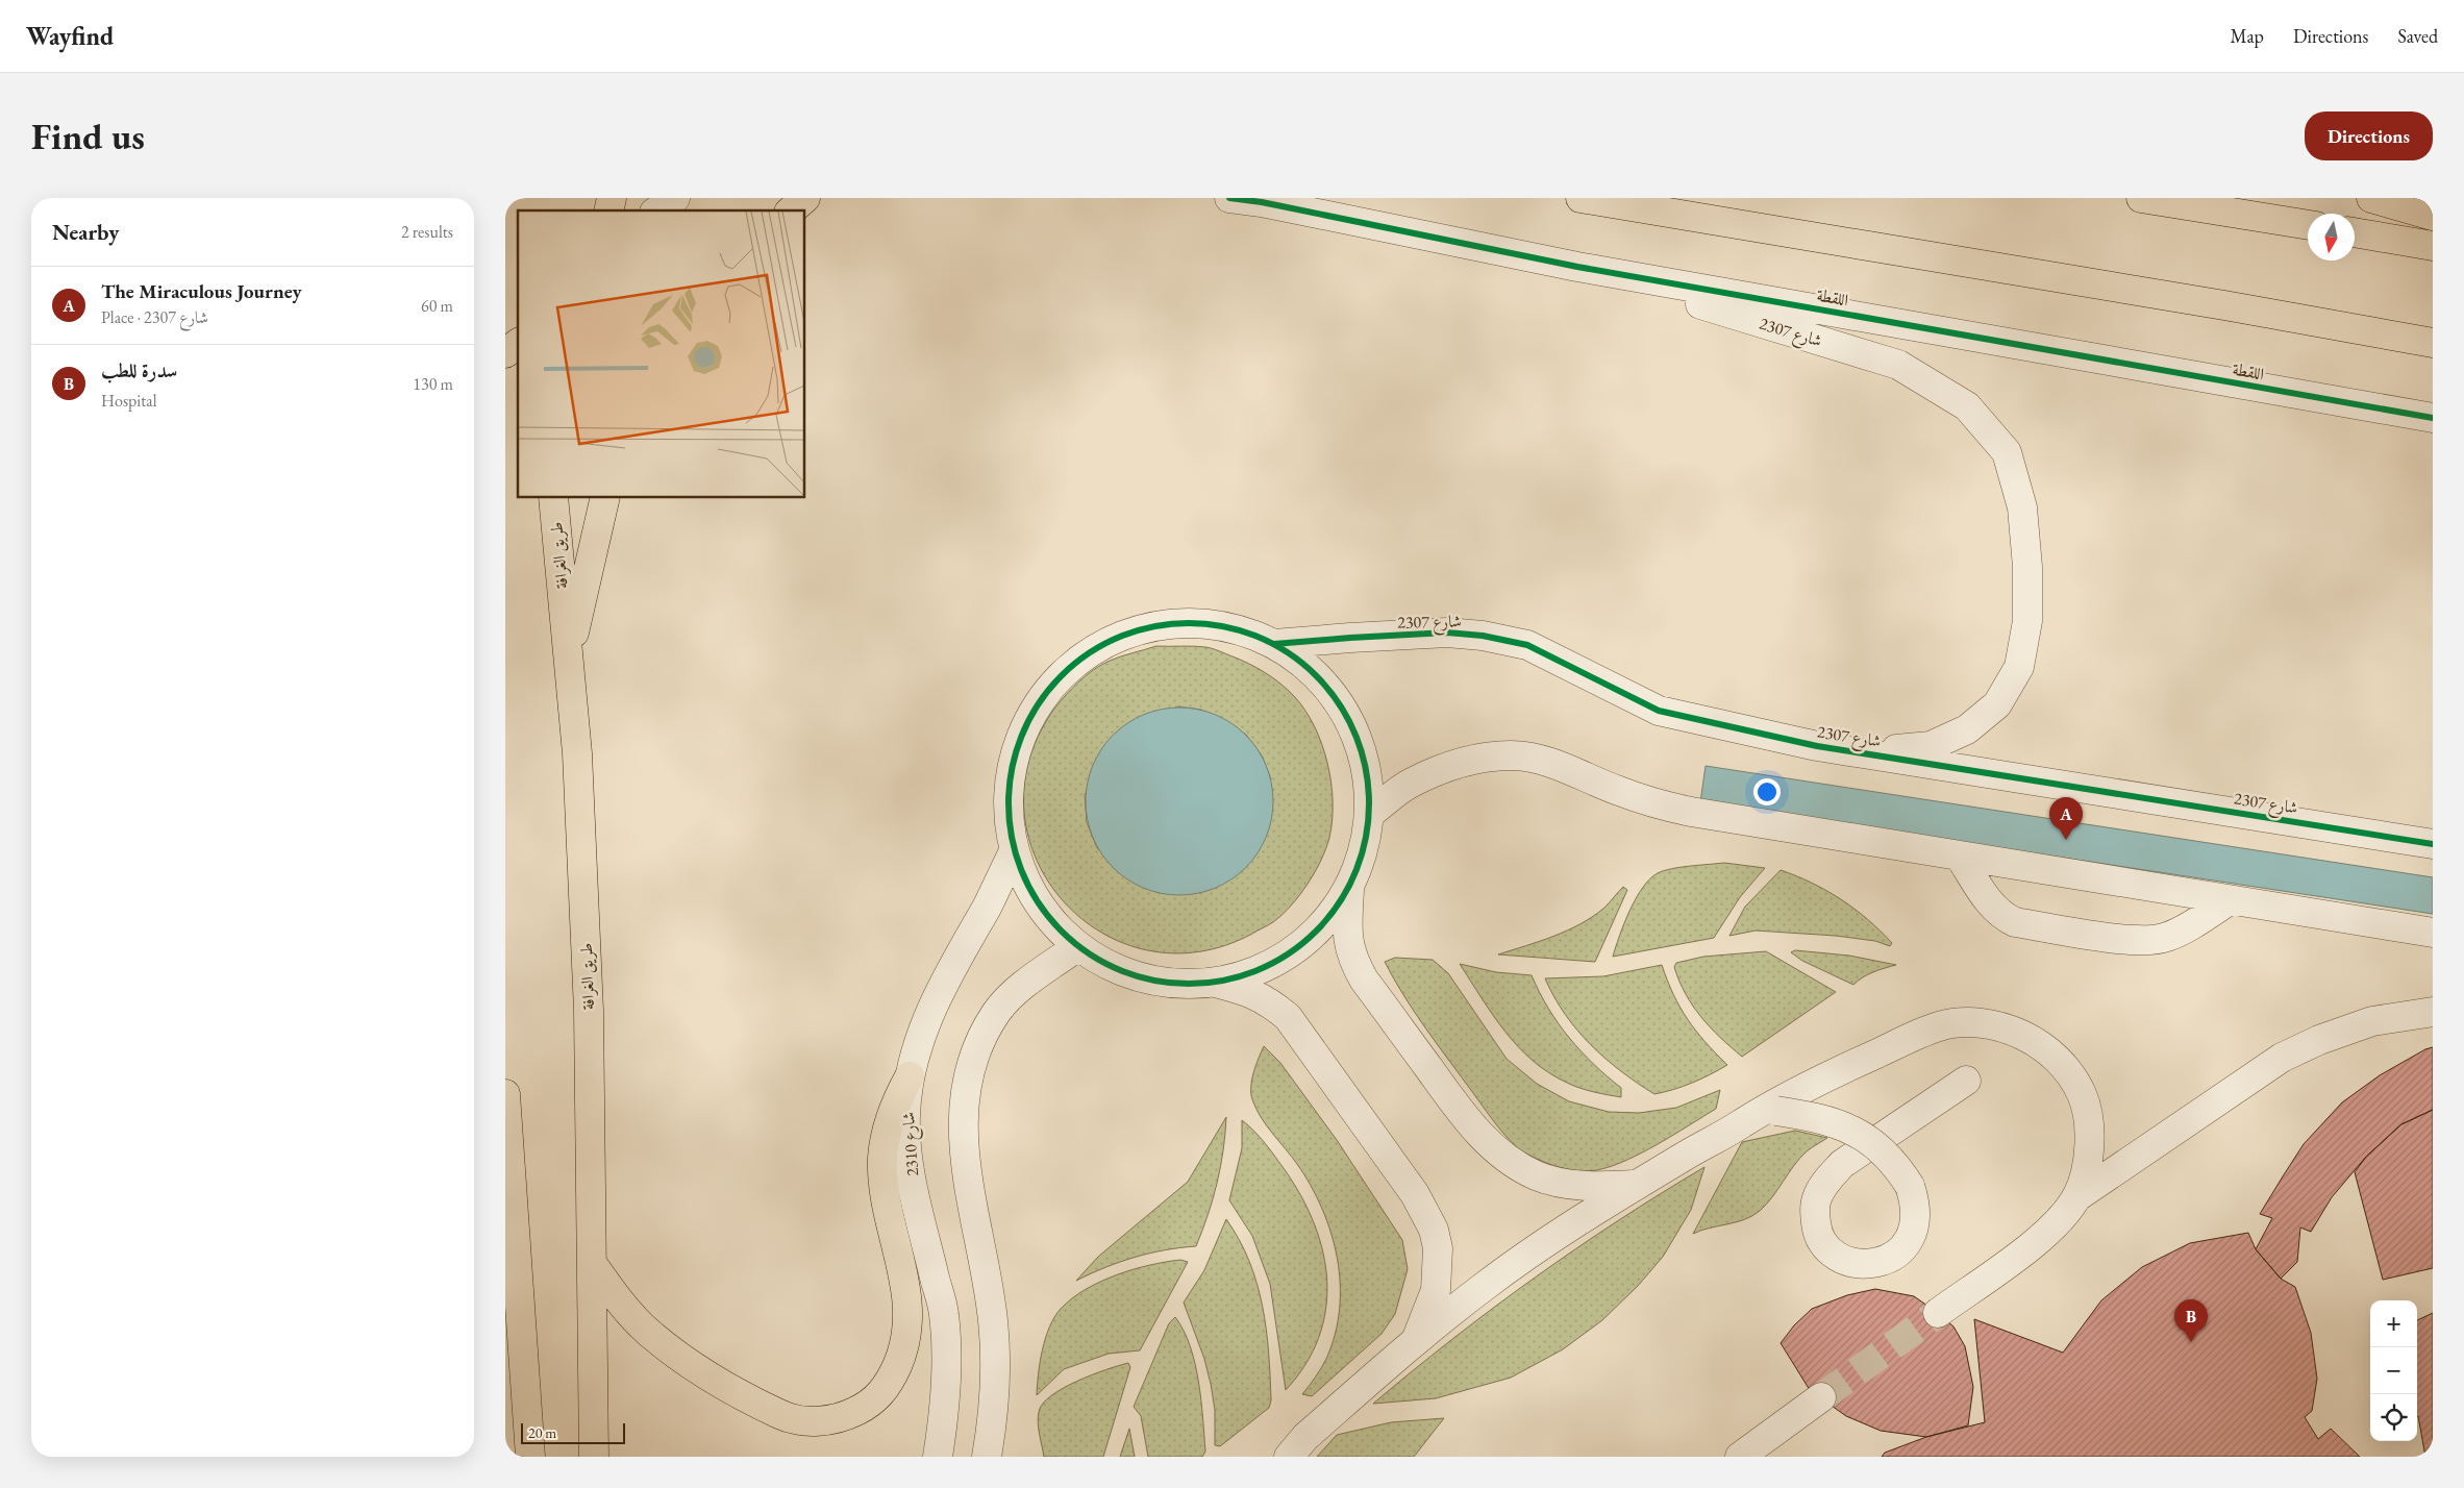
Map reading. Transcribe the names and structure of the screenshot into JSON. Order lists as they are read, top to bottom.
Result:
{
  "streets": {
    "main road": ["طريق الغرافة"],
    "street": ["اللقطة", "شارع 2307", "شارع 2310"]
  },
  "crossings": [
    ["اللقطة", "شارع 2307"]
  ],
  "scale_bar": "20 m",
  "north": "bottom",
  "page": {
    "header": "Wayfind",
    "nav": ["Map", "Directions", "Saved"],
    "buttons": "Directions",
    "title": "Find us",
    "heading": ["Nearby", "2 results"],
    "list": [
      {
        "mark": "A",
        "name": "The Miraculous Journey",
        "note": "Place · شارع 2307",
        "value": "60 m"
      },
      {
        "mark": "B",
        "name": "سدرة للطب",
        "note": "Hospital",
        "value": "130 m"
      }
    ],
    "pins": ["A", "B"],
    "map_buttons": ["+", "−"],
    "scale": "20 m"
  }
}
